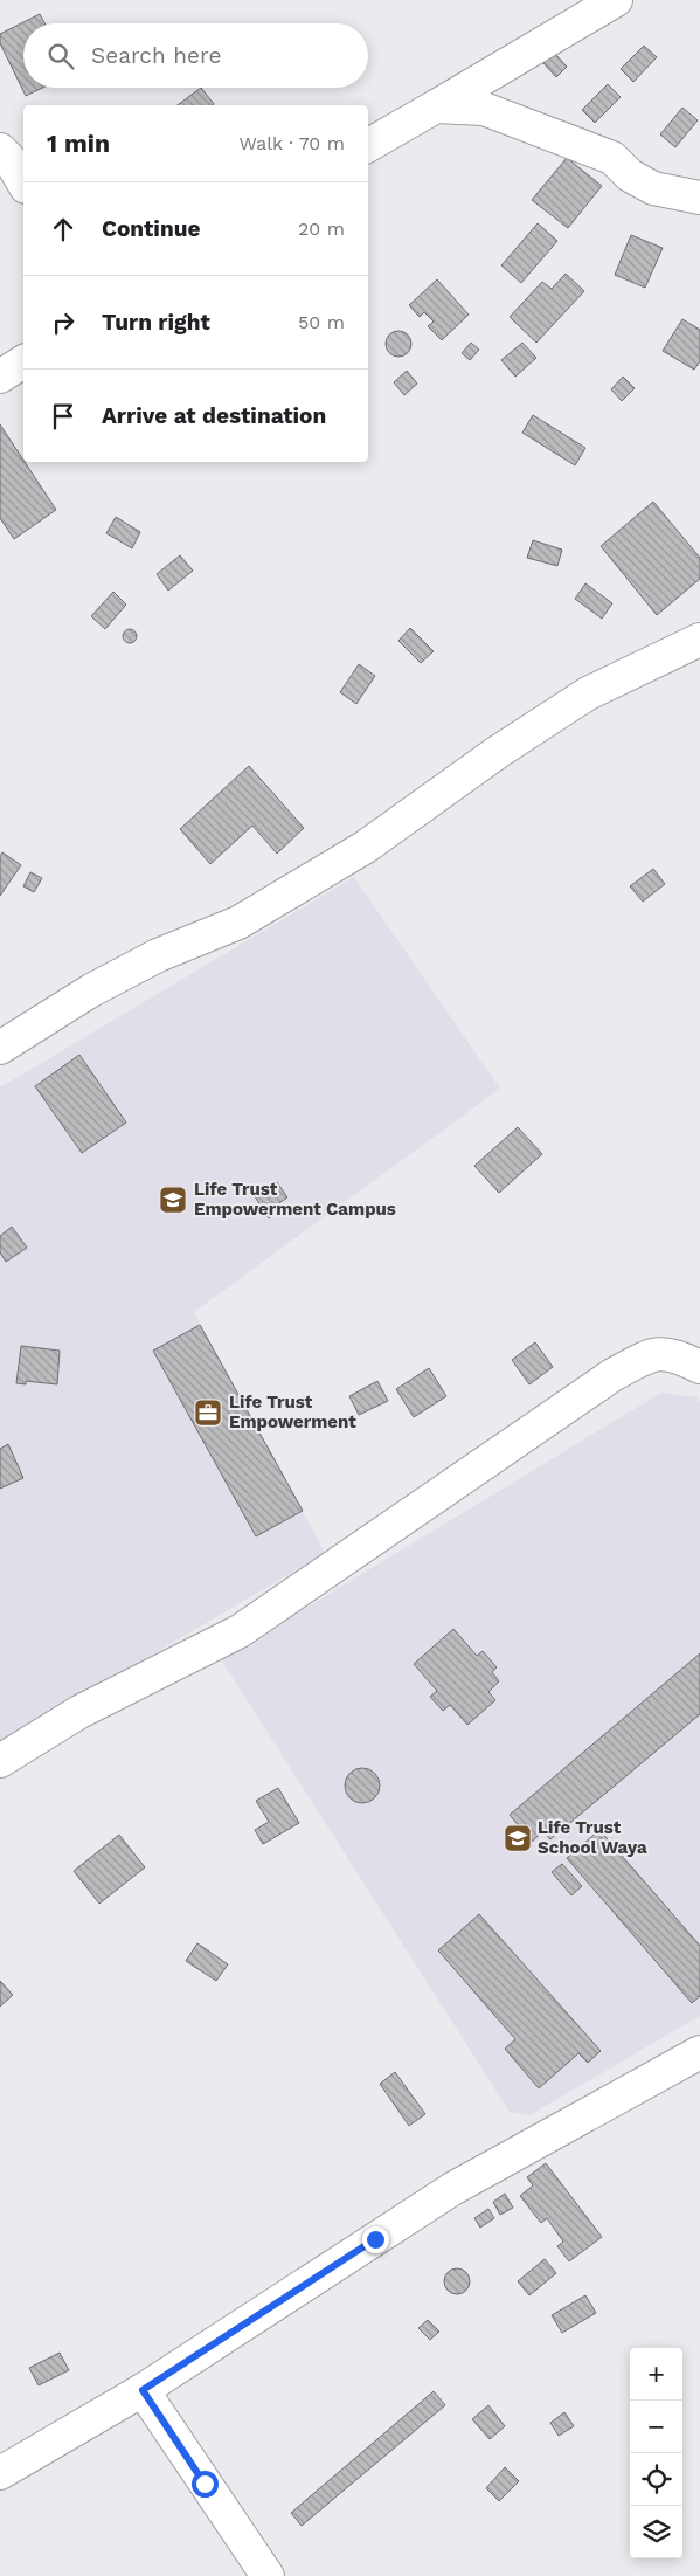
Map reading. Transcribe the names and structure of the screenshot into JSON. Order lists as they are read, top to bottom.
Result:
{
  "places": {
    "school or university": ["Life Trust Empowerment Campus", "Life Trust School Waya"],
    "office": ["Life Trust Empowerment"]
  },
  "page": {
    "search": "Search here",
    "heading": ["1 min", "Walk · 70 m"],
    "list": [
      ["Continue", "20 m"],
      ["Turn right", "50 m"],
      "Arrive at destination"
    ],
    "map_buttons": ["+", "−"]
  }
}
